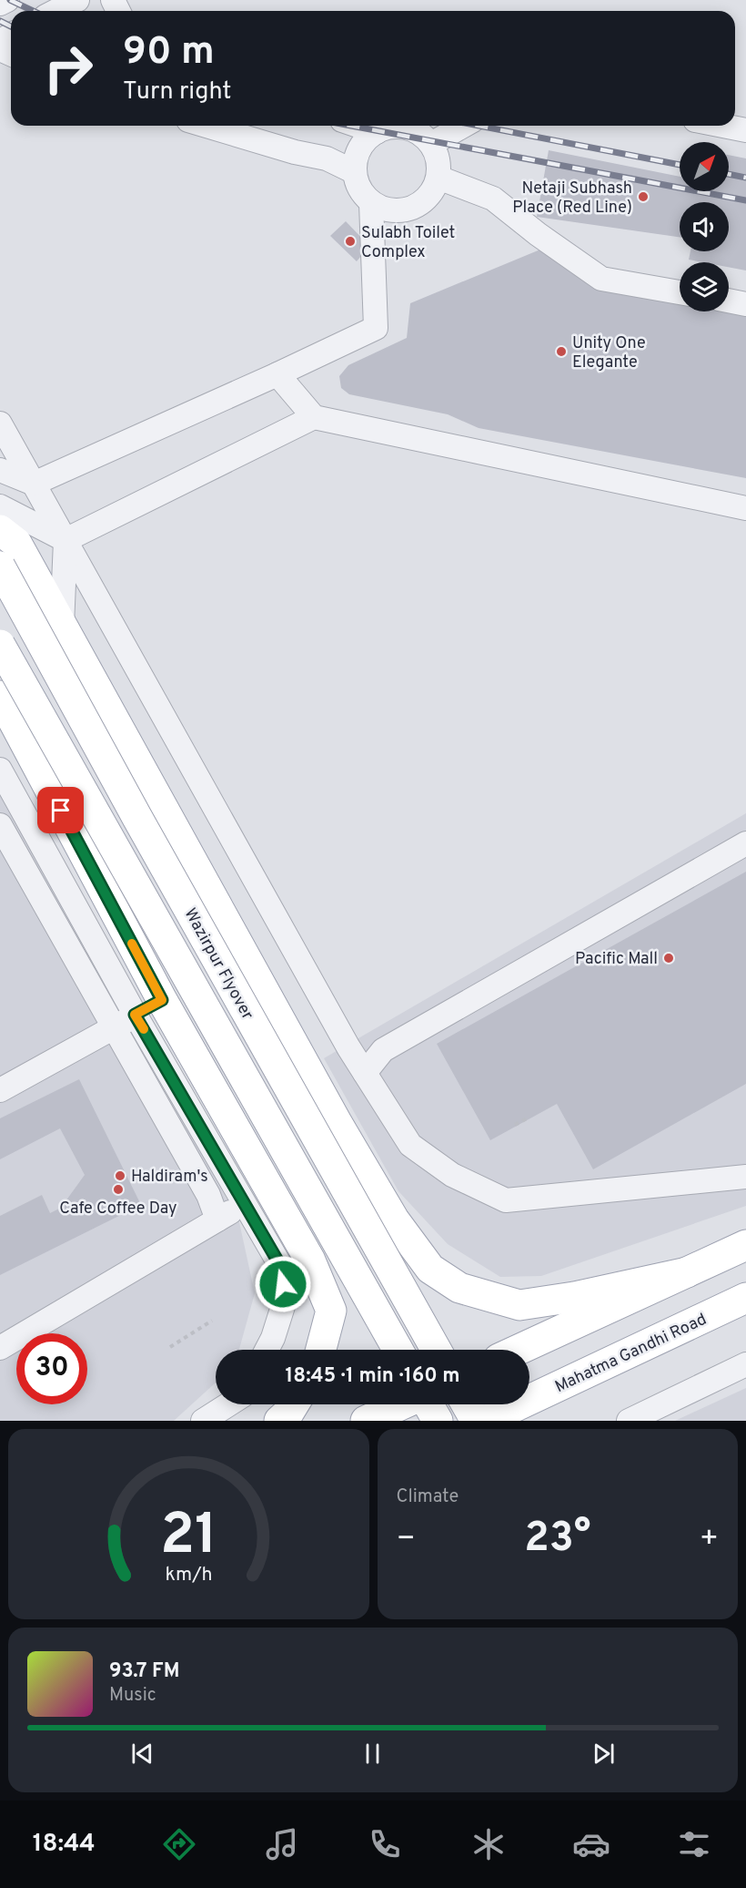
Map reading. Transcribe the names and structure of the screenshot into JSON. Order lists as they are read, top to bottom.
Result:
{
  "streets": {
    "main road": ["Wazirpur Flyover", "Mahatma Gandhi Road"]
  },
  "places": [
    "Netaji Subhash Place (Red Line)",
    "Sulabh Toilet Complex",
    "Unity One Elegante",
    "Pacific Mall",
    "Haldiram's",
    "Cafe Coffee Day"
  ],
  "north": "top right",
  "page": {
    "turn": ["90 m", "Turn right"],
    "limit": "30",
    "trip": "18:45 · 1 min · 160 m",
    "tile": "Climate",
    "heat": ["−", "23°", "+"],
    "song": ["93.7 FM", "Music"],
    "tabs": "18:44",
    "gauge": ["21", "km/h"]
  }
}
